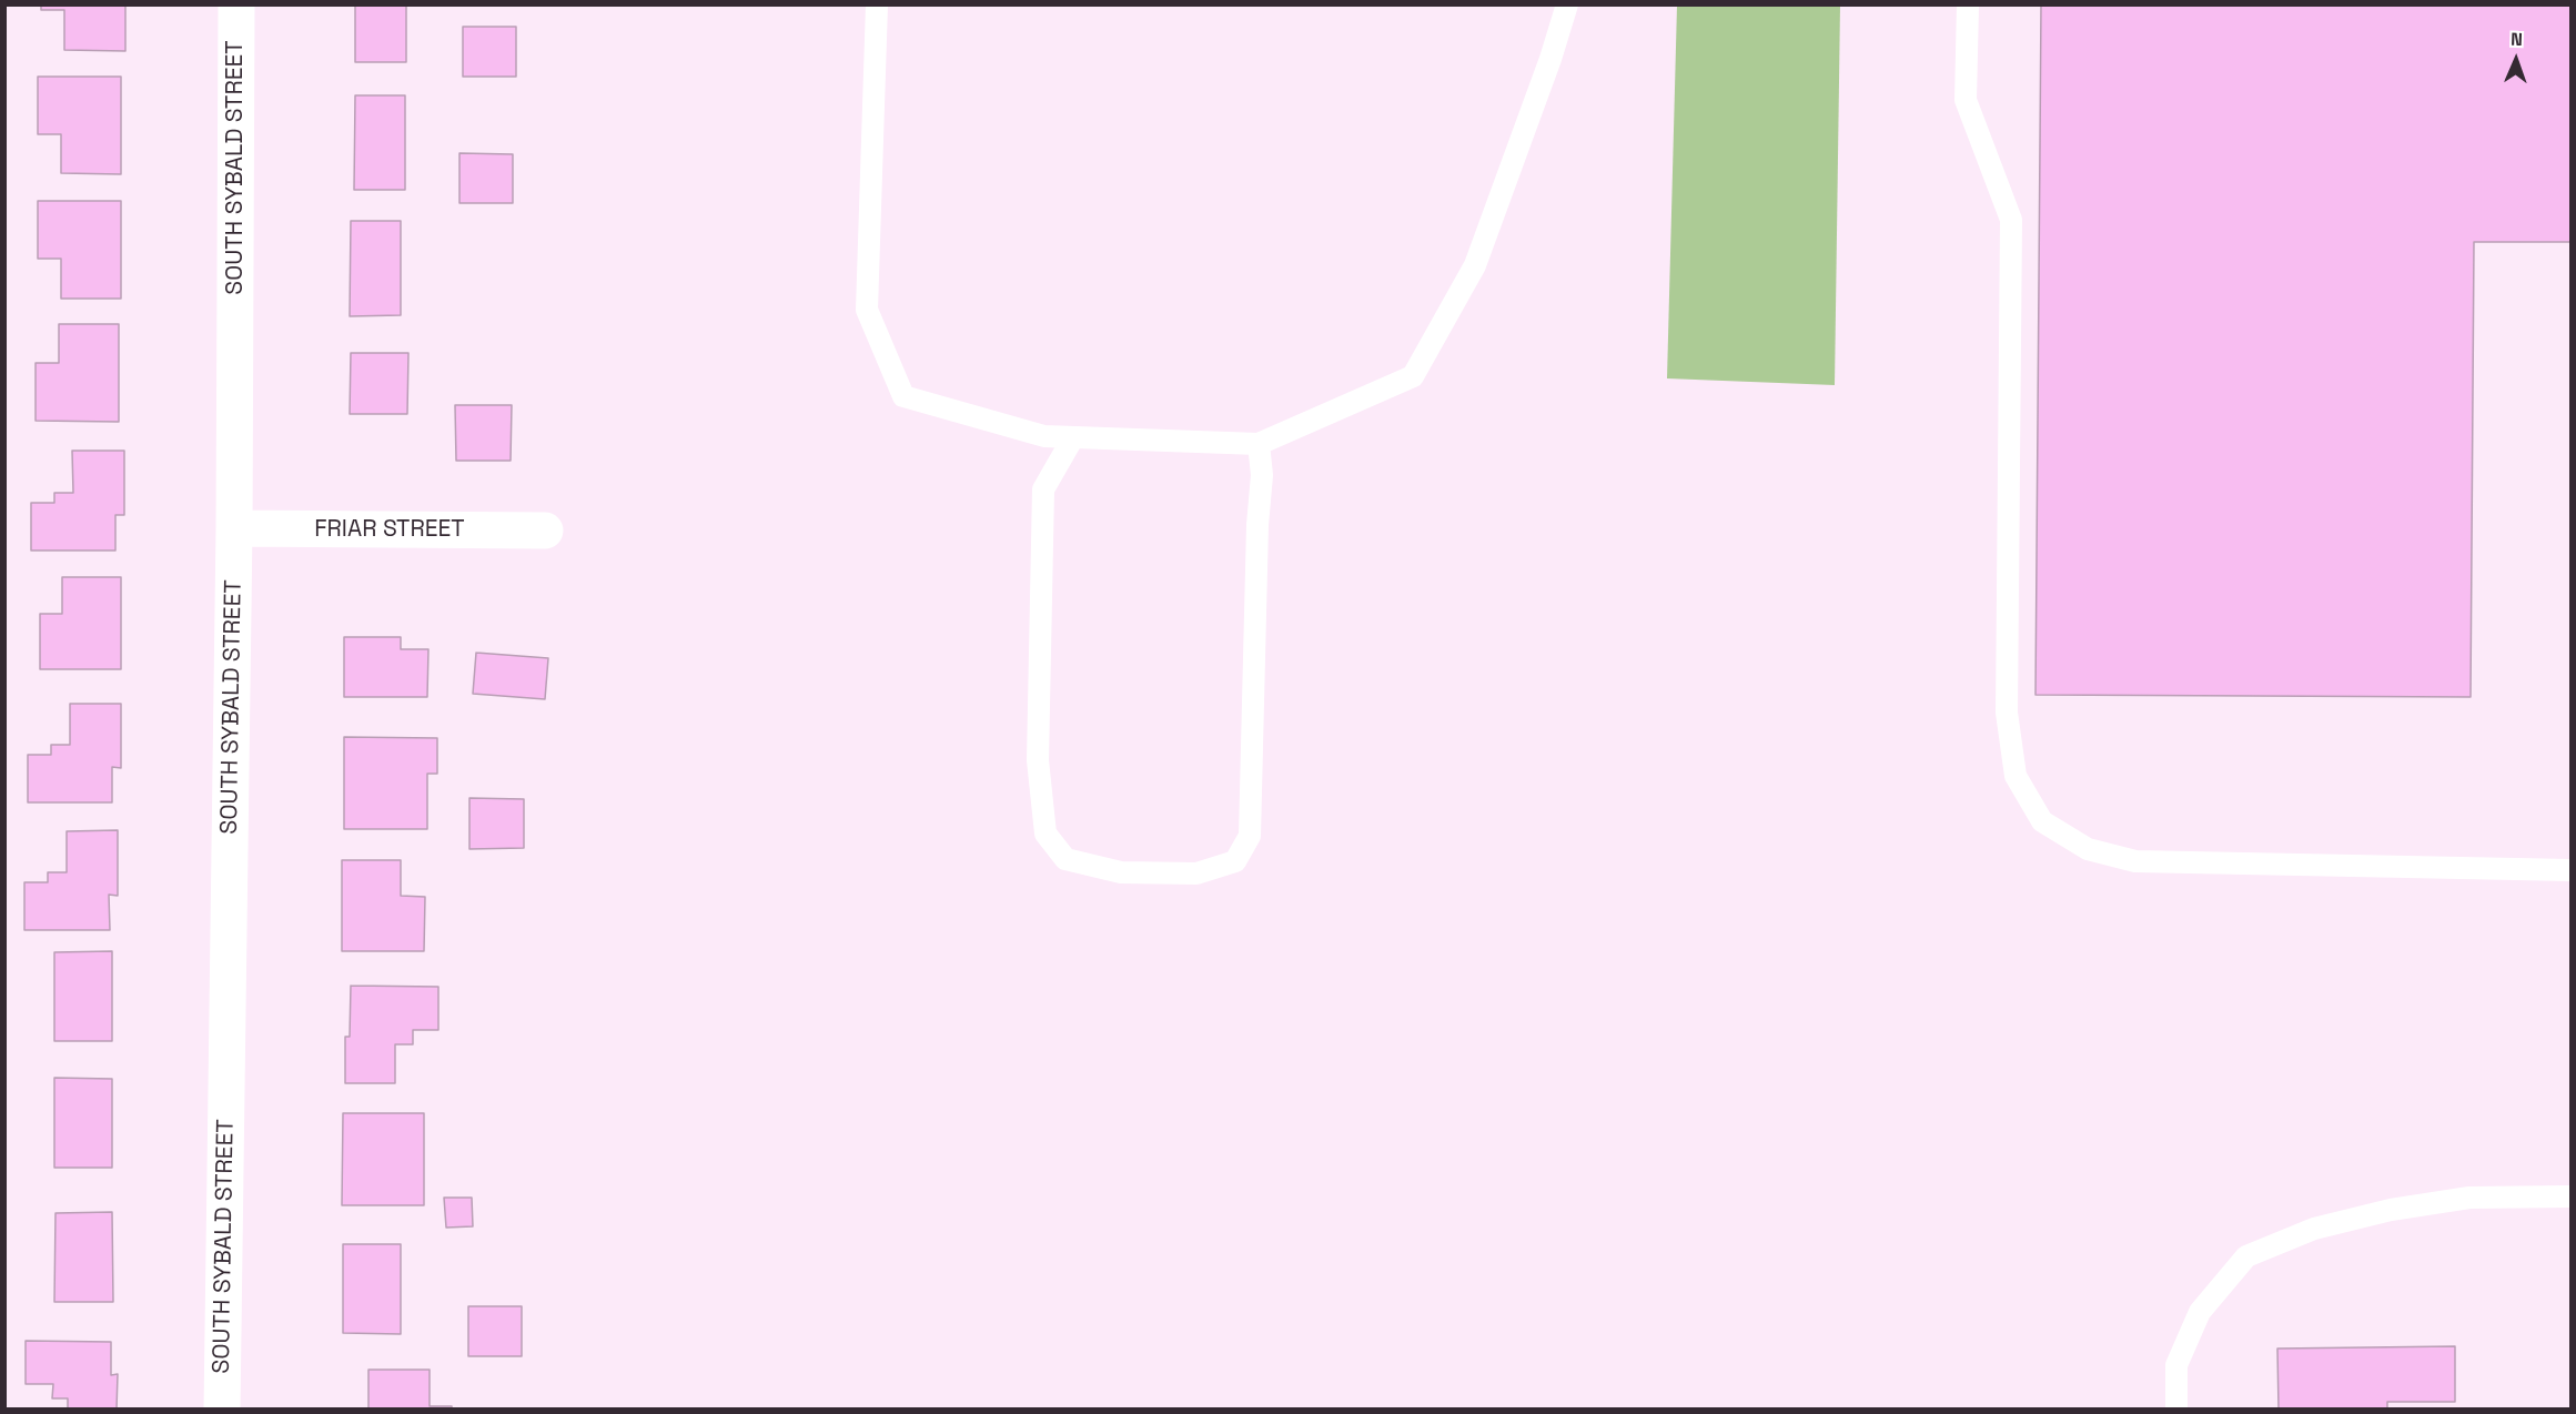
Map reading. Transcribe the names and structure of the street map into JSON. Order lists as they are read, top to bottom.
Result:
{
  "streets": {
    "street": ["SOUTH SYBALD STREET", "FRIAR STREET"]
  },
  "crossings": [
    ["SOUTH SYBALD STREET", "FRIAR STREET"]
  ],
  "north": "top"
}
